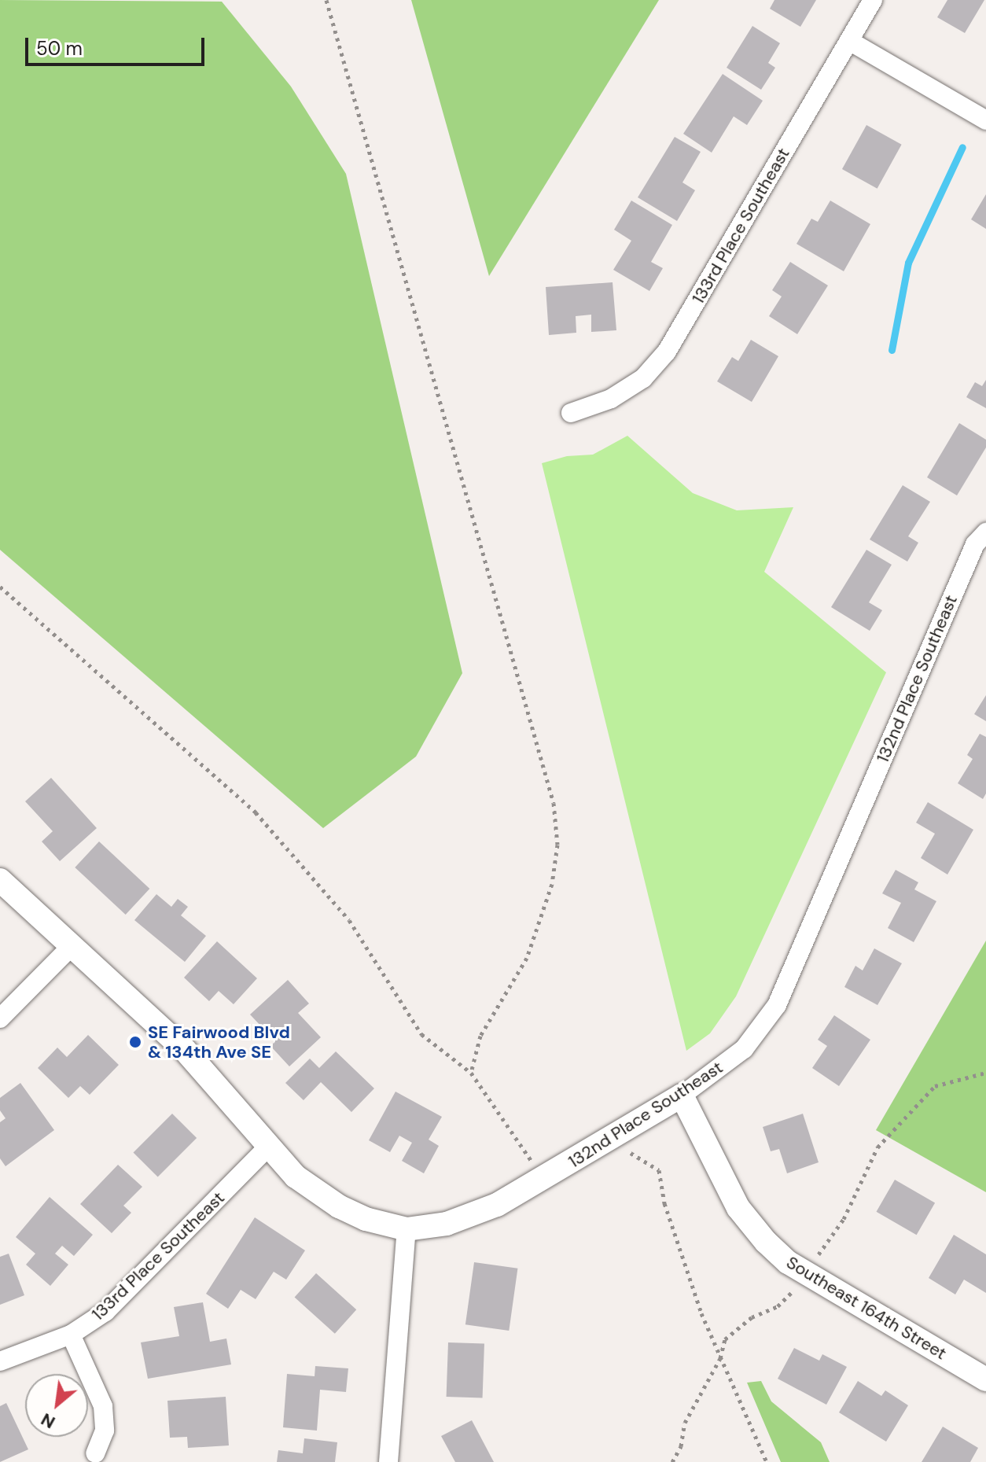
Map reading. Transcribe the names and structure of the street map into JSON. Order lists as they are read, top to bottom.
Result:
{
  "streets": {
    "street": ["133rd Place Southeast", "132nd Place Southeast", "Southeast 164th Street"]
  },
  "crossings": [
    ["132nd Place Southeast", "Southeast 164th Street"]
  ],
  "places": ["SE Fairwood Blvd & 134th Ave SE"],
  "scale_bar": "50 m",
  "north": "bottom left"
}
